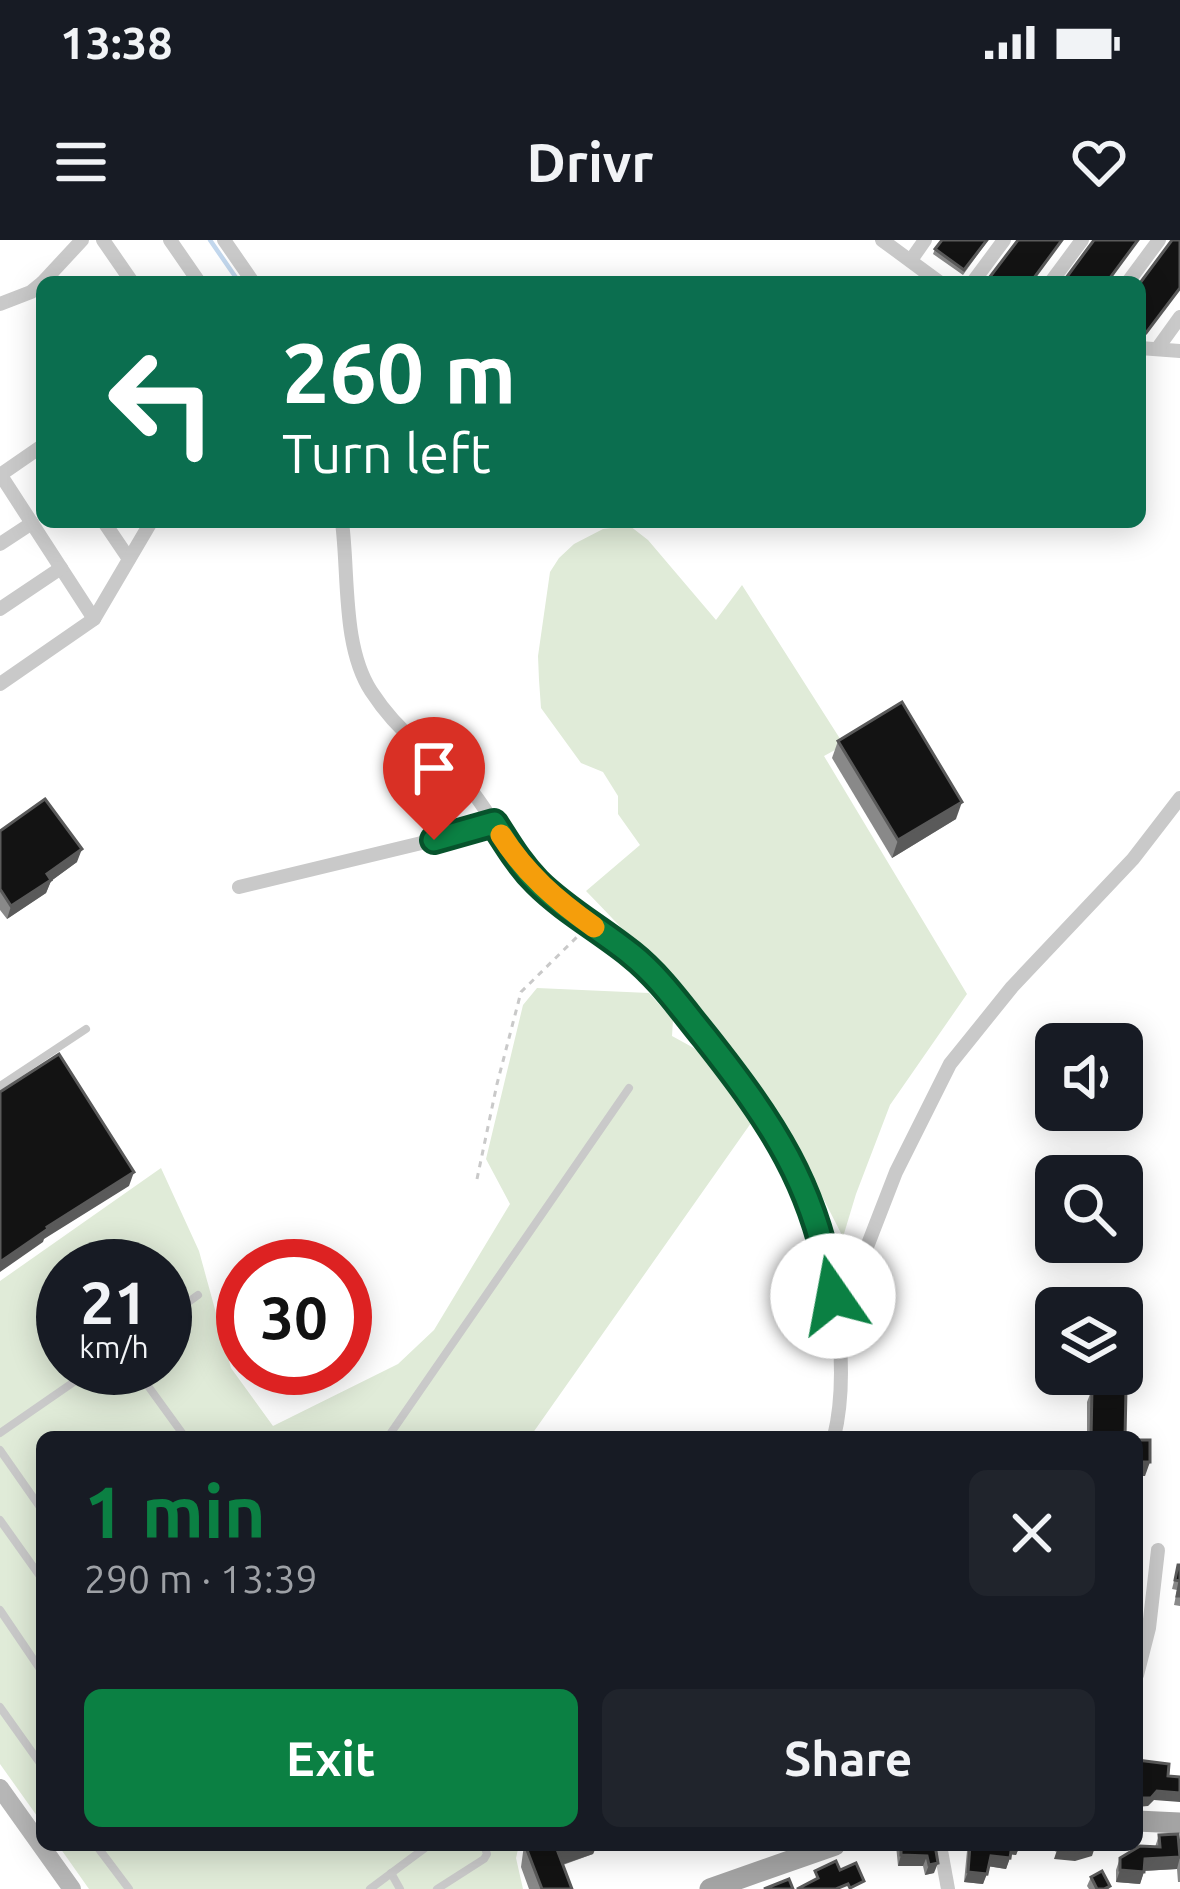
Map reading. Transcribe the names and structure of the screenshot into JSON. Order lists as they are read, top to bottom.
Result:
{
  "page": {
    "status": "13:38",
    "header": "Drivr",
    "turn": ["260 m", "Turn left"],
    "speed": "21 km/h",
    "limit": "30",
    "heading": ["1 min", "290 m · 13:39"],
    "buttons": ["Exit", "Share"]
  }
}
